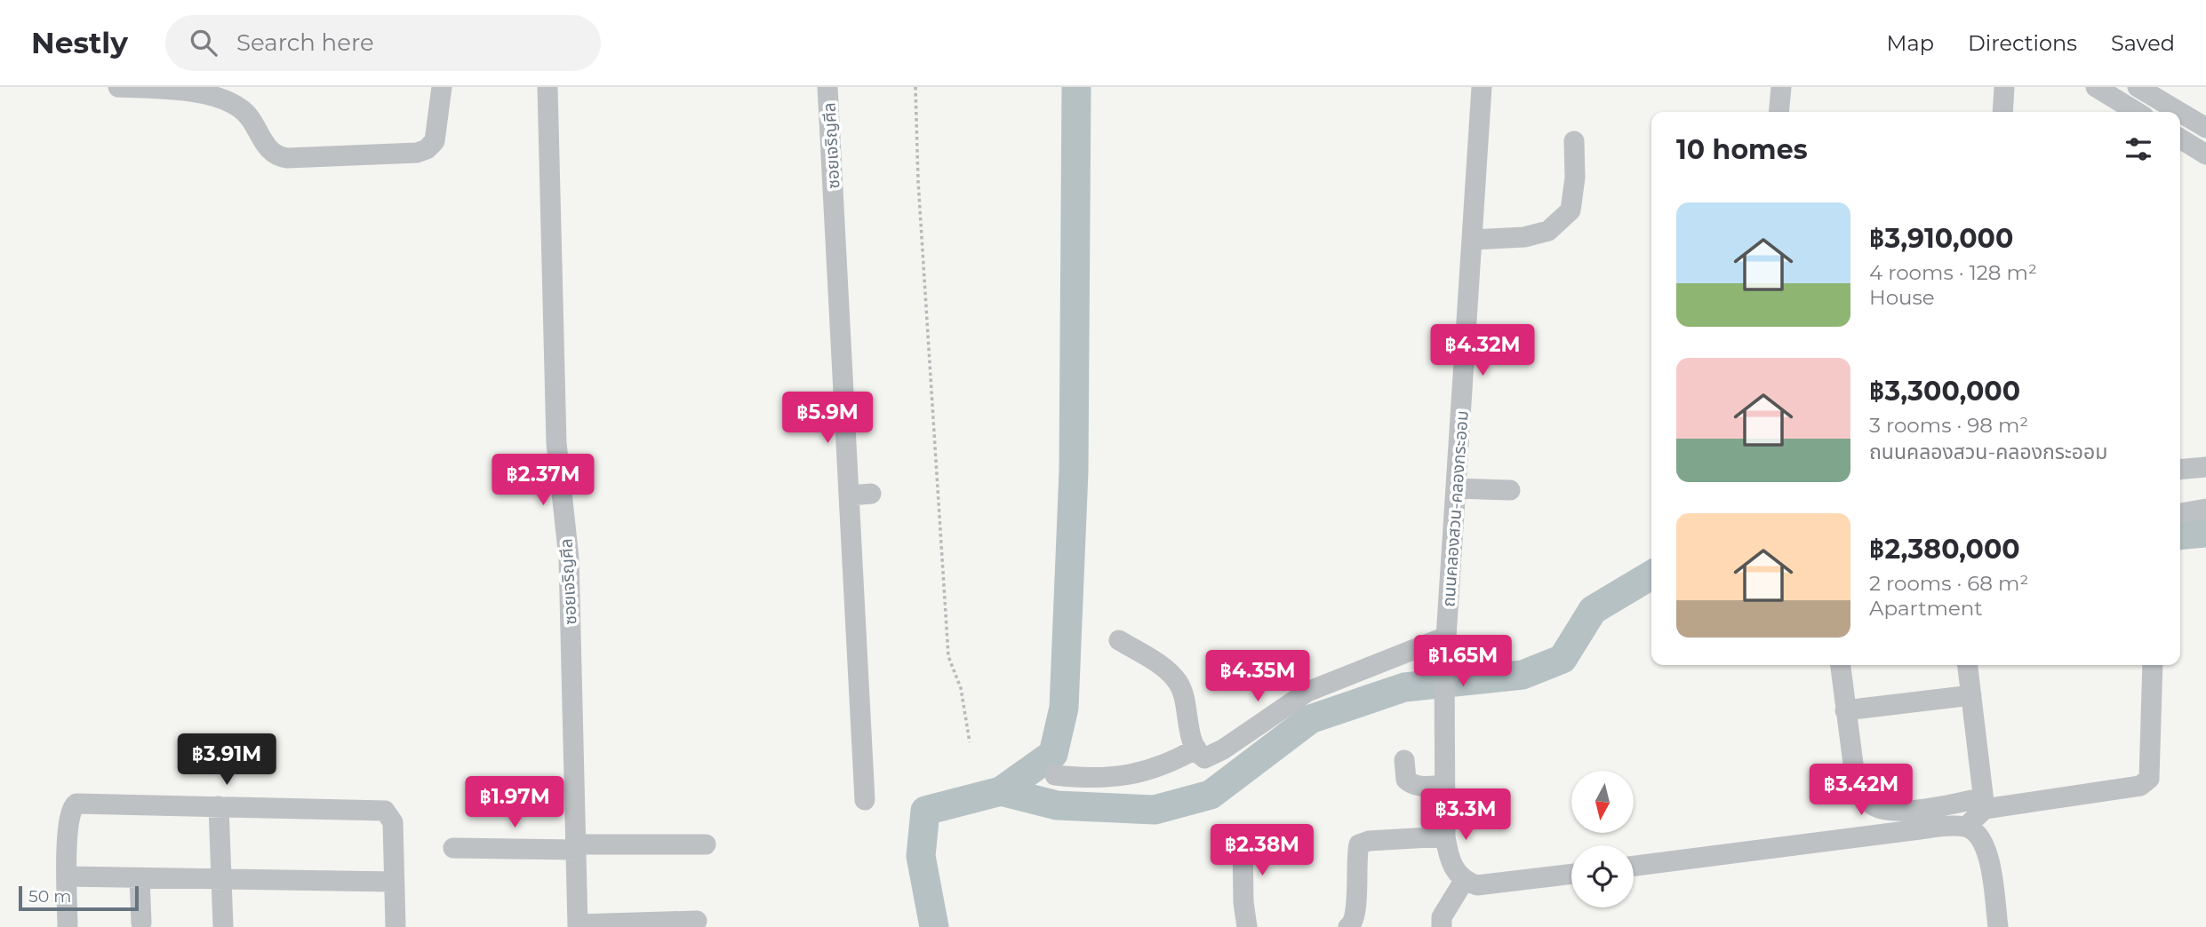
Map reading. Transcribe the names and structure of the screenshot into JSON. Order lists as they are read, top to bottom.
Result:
{
  "streets": {
    "street": ["ซอยเจริญศีล", "ถนนคลองสวน-คลองกระออม"]
  },
  "scale_bar": "50 m",
  "north": "bottom",
  "page": {
    "header": "Nestly",
    "search": "Search here",
    "nav": ["Map", "Directions", "Saved"],
    "heading": "10 homes",
    "list": [
      {
        "name": "฿3,910,000",
        "note": "4 rooms · 128 m² · House"
      },
      {
        "name": "฿3,300,000",
        "note": "3 rooms · 98 m² · ถนนคลองสวน-คลองกระออม"
      },
      {
        "name": "฿2,380,000",
        "note": "2 rooms · 68 m² · Apartment"
      }
    ],
    "price": [
      "฿4.32M",
      "฿5.9M",
      "฿2.37M",
      "฿1.65M",
      "฿4.35M",
      "฿3.91M",
      "฿3.42M",
      "฿1.97M",
      "฿3.3M",
      "฿2.38M"
    ],
    "scale": "50 m"
  }
}
